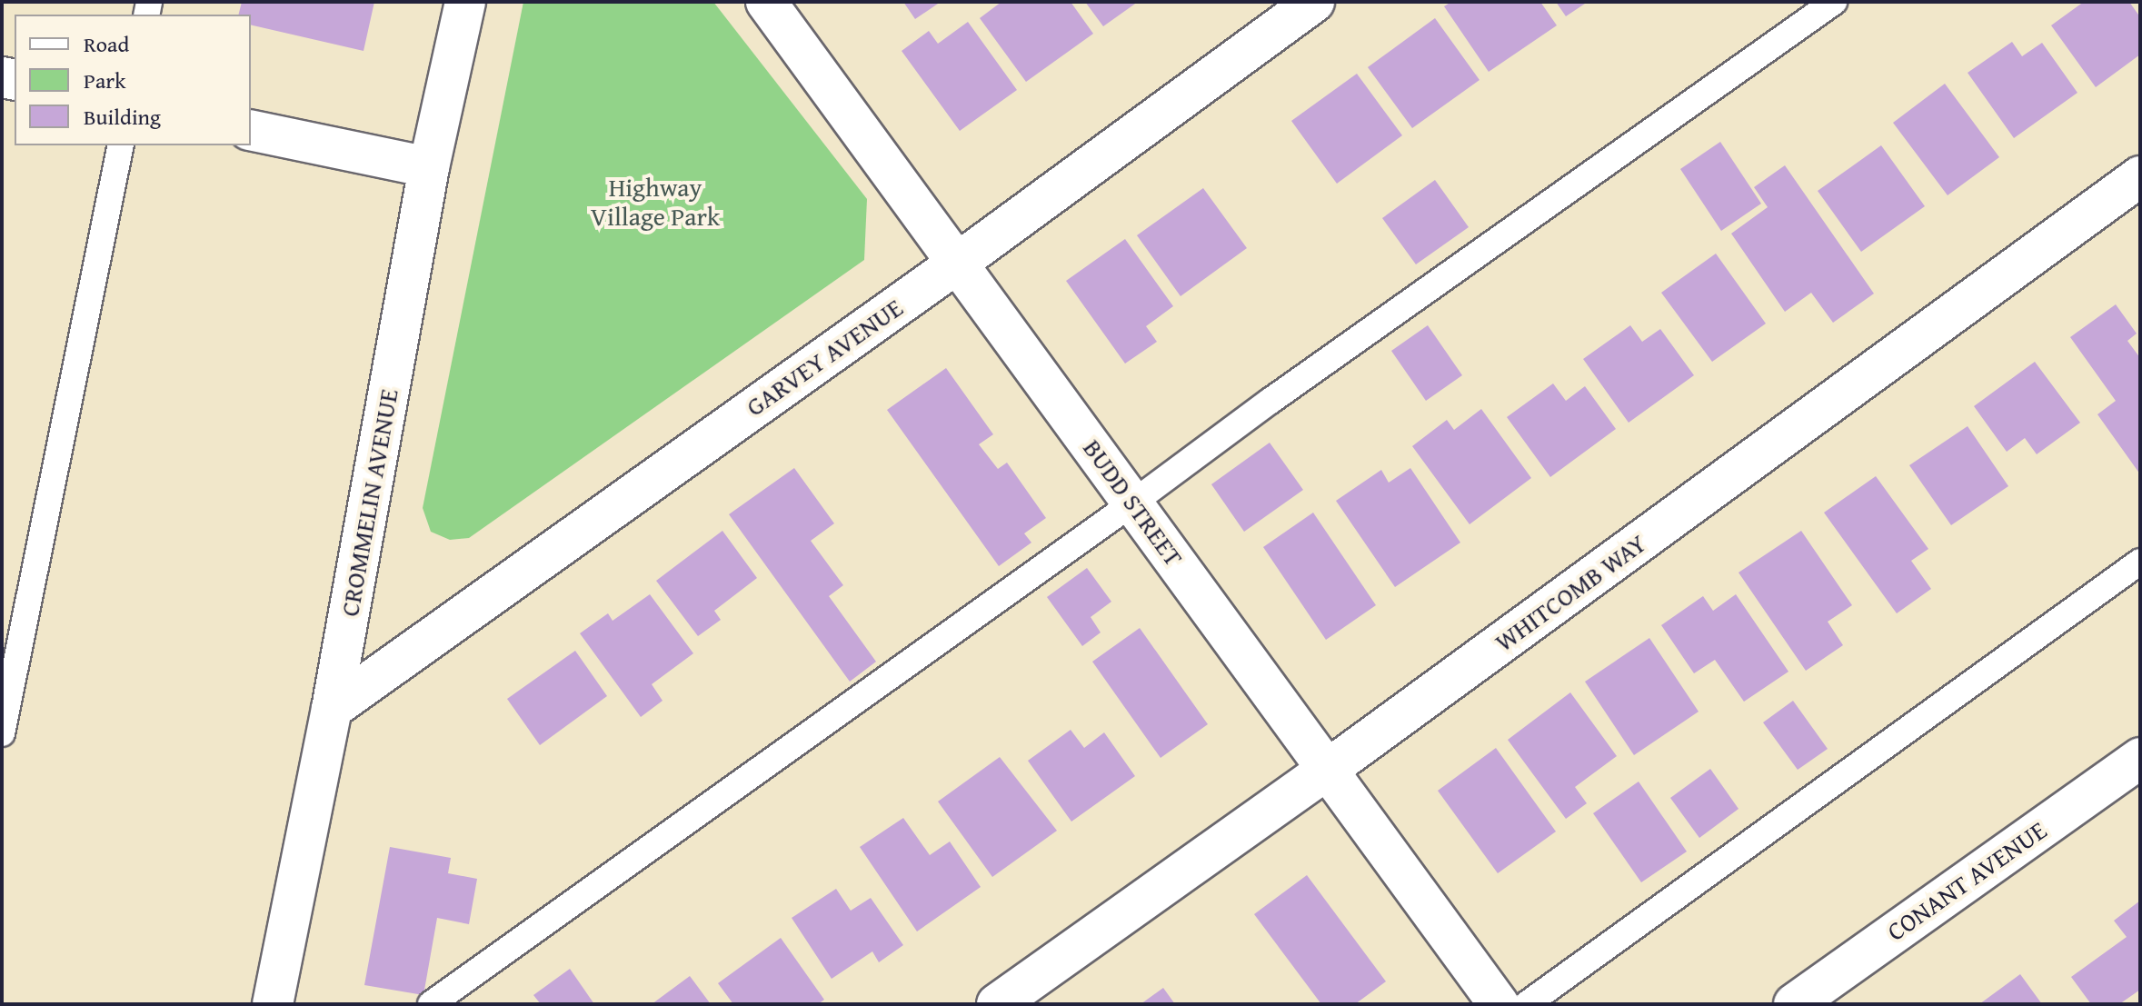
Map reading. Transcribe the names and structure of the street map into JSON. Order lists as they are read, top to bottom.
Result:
{
  "streets": {
    "street": [
      "GARVEY AVENUE",
      "CROMMELIN AVENUE",
      "BUDD STREET",
      "WHITCOMB WAY",
      "CONANT AVENUE"
    ]
  },
  "crossings": [
    ["GARVEY AVENUE", "CROMMELIN AVENUE"],
    ["GARVEY AVENUE", "BUDD STREET"],
    ["BUDD STREET", "WHITCOMB WAY"]
  ],
  "parks": ["Highway Village Park"],
  "legend": ["Road", "Park", "Building"]
}
